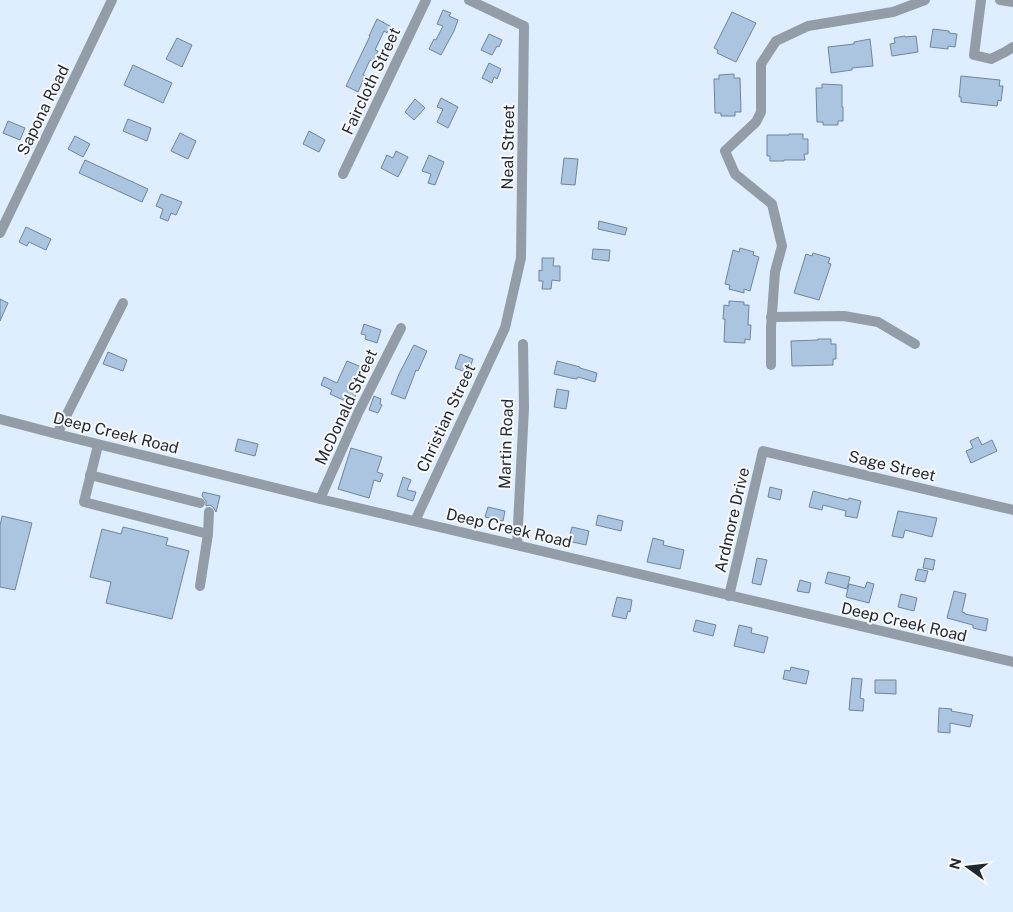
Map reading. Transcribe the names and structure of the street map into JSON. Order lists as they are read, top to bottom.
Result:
{
  "streets": {
    "street": [
      "Faircloth Street",
      "Sapona Road",
      "Neal Street",
      "McDonald Street",
      "Christian Street",
      "Deep Creek Road",
      "Martin Road",
      "Sage Street",
      "Ardmore Drive"
    ]
  },
  "crossings": [
    ["Neal Street", "Christian Street"],
    ["McDonald Street", "Deep Creek Road"],
    ["Christian Street", "Deep Creek Road"],
    ["Deep Creek Road", "Martin Road"],
    ["Deep Creek Road", "Ardmore Drive"],
    ["Sage Street", "Ardmore Drive"]
  ],
  "north": "left"
}
